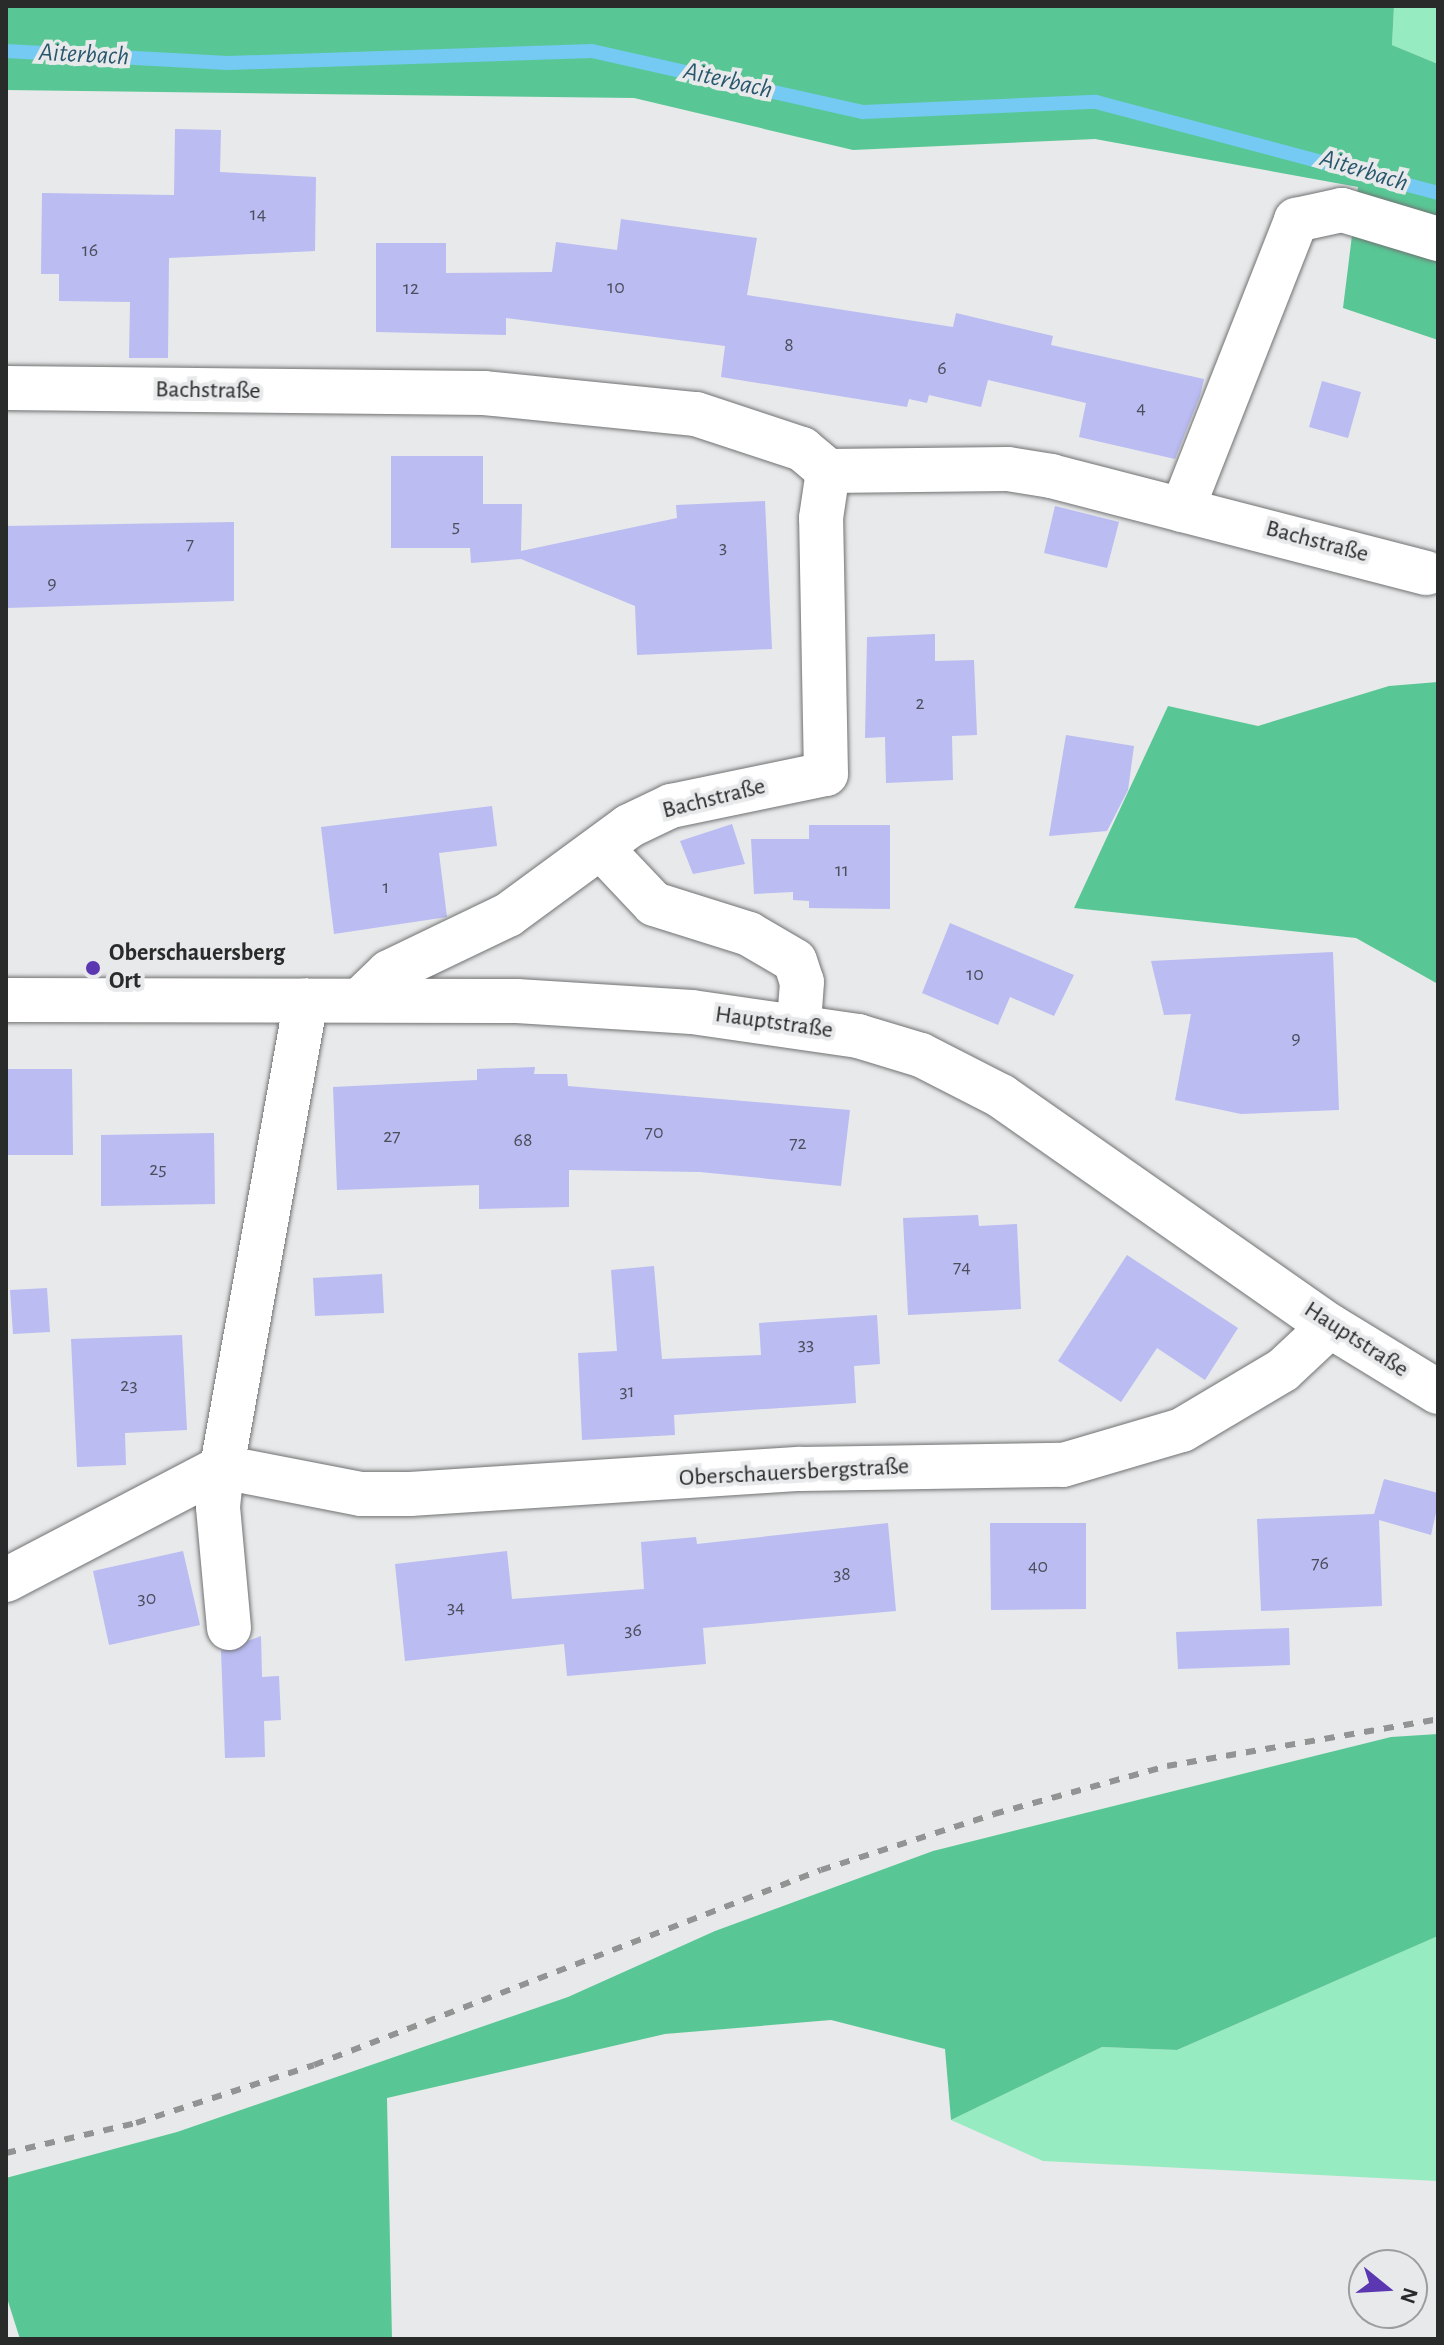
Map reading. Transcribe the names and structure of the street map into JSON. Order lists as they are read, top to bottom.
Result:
{
  "streets": {
    "street": ["Bachstraße", "Hauptstraße", "Oberschauersbergstraße"]
  },
  "crossings": [
    ["Hauptstraße", "Oberschauersbergstraße"]
  ],
  "water": ["Aiterbach"],
  "places": ["Oberschauersberg Ort"],
  "house_numbers": [
    "14",
    "16",
    "10",
    "12",
    "8",
    "6",
    "4",
    "5",
    "7",
    "3",
    "9",
    "2",
    "11",
    "1",
    "10",
    "9",
    "70",
    "27",
    "68",
    "72",
    "25",
    "74",
    "33",
    "23",
    "31",
    "76",
    "40",
    "38",
    "30",
    "34",
    "36"
  ],
  "north": "right"
}
